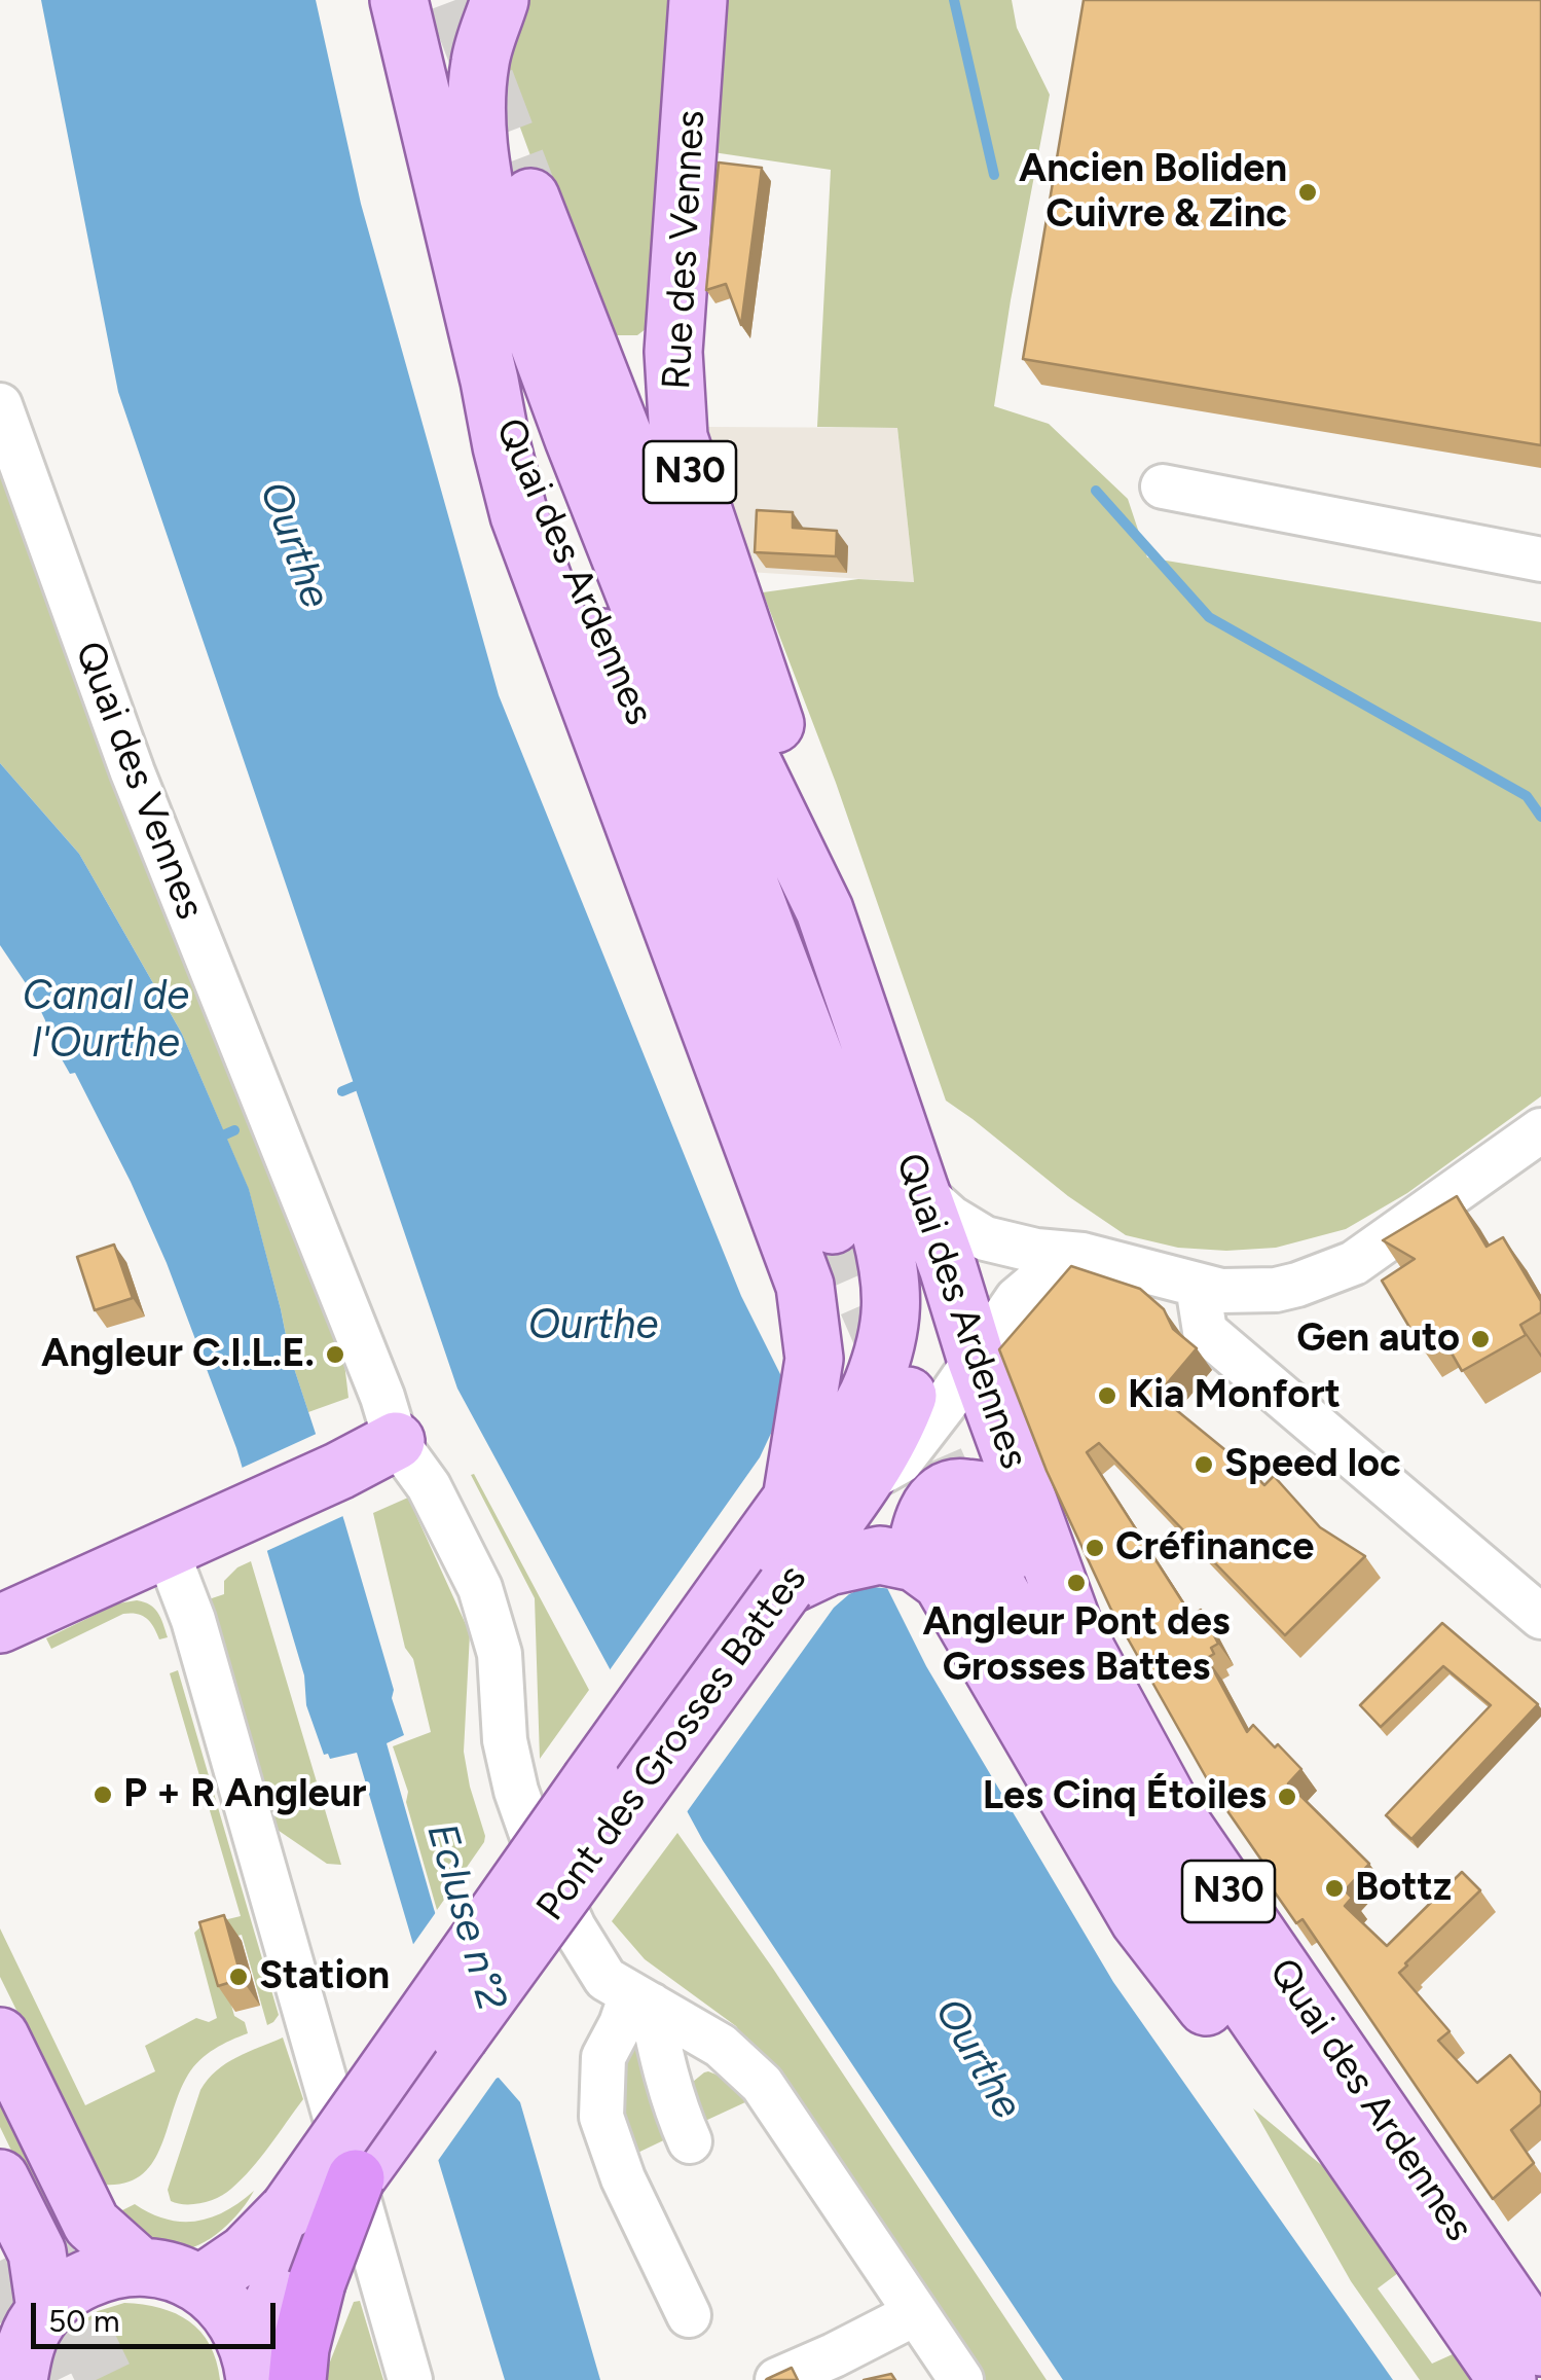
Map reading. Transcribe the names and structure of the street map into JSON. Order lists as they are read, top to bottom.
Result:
{
  "streets": {
    "main road": [
      "Rue des Vennes",
      "N30",
      "Quai des Ardennes",
      "Pont des Grosses Battes"
    ],
    "street": ["Quai des Vennes"]
  },
  "crossings": [
    ["Rue des Vennes", "Quai des Ardennes"],
    ["Quai des Ardennes", "Pont des Grosses Battes"]
  ],
  "water": ["Ourthe", "Canal de l'Ourthe", "Ecluse n°2"],
  "places": [
    "Ancien Boliden Cuivre & Zinc",
    "Gen auto",
    "Angleur C.I.L.E.",
    "Kia Monfort",
    "Speed loc",
    "Créfinance",
    "Angleur Pont des Grosses Battes",
    "P + R Angleur",
    "Les Cinq Étoiles",
    "Bottz",
    "Station"
  ],
  "scale_bar": "50 m"
}
